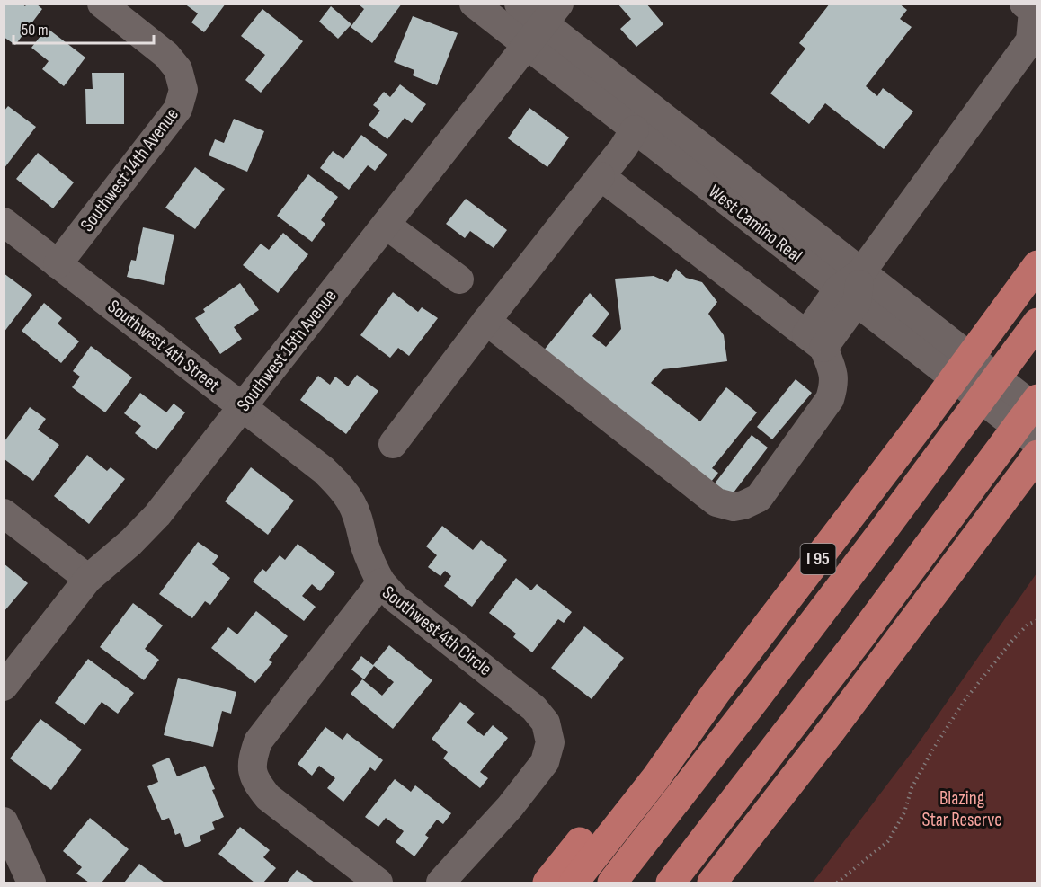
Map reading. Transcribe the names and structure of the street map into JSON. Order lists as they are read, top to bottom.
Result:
{
  "streets": {
    "highway": ["I 95"],
    "street": [
      "Southwest 14th Avenue",
      "West Camino Real",
      "Southwest 4th Street",
      "Southwest 15th Avenue",
      "Southwest 4th Circle"
    ]
  },
  "crossings": [
    ["Southwest 14th Avenue", "Southwest 4th Street"],
    ["West Camino Real", "Southwest 15th Avenue"],
    ["Southwest 4th Street", "Southwest 15th Avenue"],
    ["Southwest 4th Street", "Southwest 4th Circle"]
  ],
  "parks": ["Blazing Star Reserve"],
  "scale_bar": "50 m"
}
